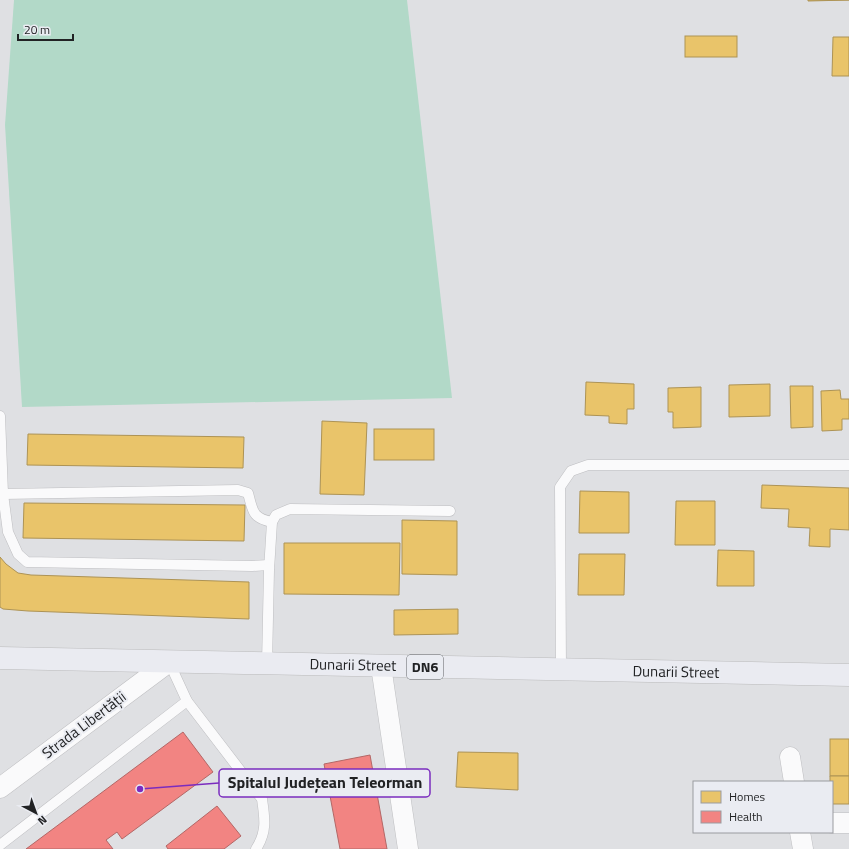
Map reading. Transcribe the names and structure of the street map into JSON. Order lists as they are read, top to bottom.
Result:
{
  "streets": {
    "main road": ["Dunarii Street", "DN6"],
    "street": ["Strada Libertății"]
  },
  "crossings": [
    ["Dunarii Street", "Strada Libertății"]
  ],
  "places": ["Spitalul Județean Teleorman"],
  "legend": ["Homes", "Health"],
  "scale_bar": "20 m",
  "north": "bottom right"
}
